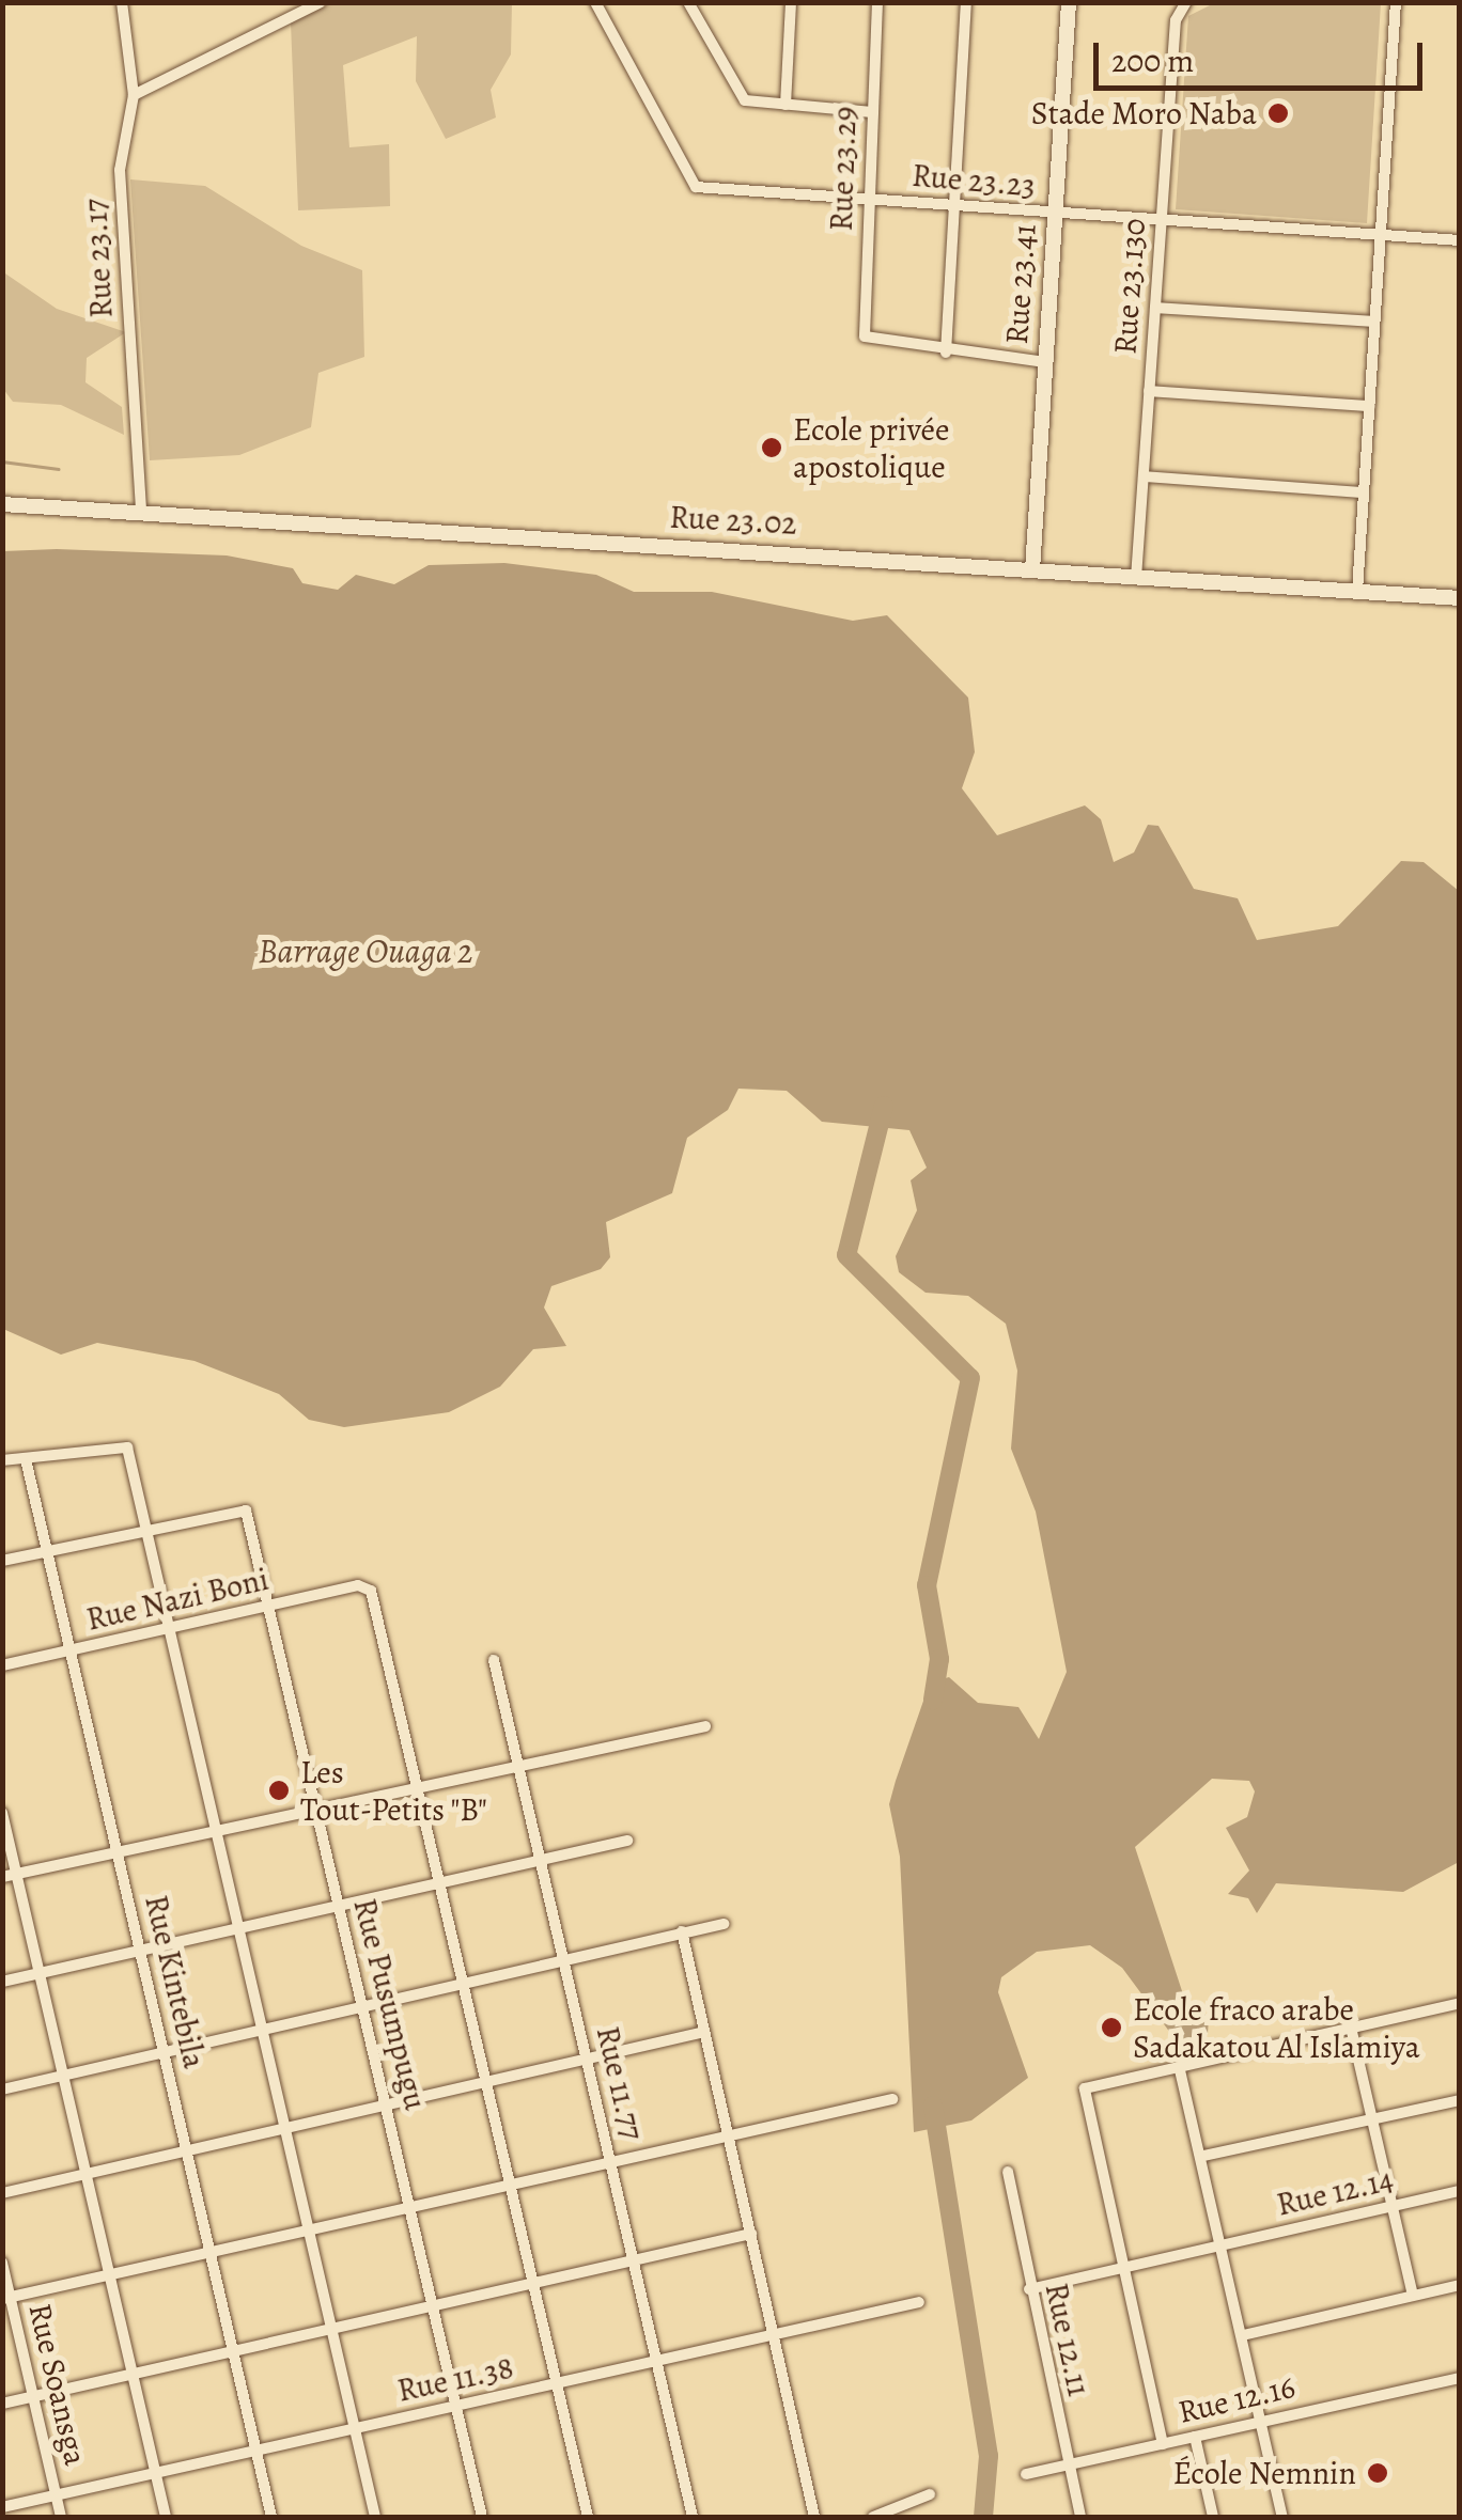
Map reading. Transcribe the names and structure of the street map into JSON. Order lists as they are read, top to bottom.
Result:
{
  "streets": {
    "street": [
      "Rue 23.29",
      "Rue 23.23",
      "Rue 23.17",
      "Rue 23.41",
      "Rue 23.130",
      "Rue 23.02",
      "Rue Nazi Boni",
      "Rue Kintebila",
      "Rue Pusumpugu",
      "Rue 11.77",
      "Rue 12.14",
      "Rue 12.11",
      "Rue 11.38",
      "Rue Soansga",
      "Rue 12.16"
    ]
  },
  "crossings": [
    ["Rue 23.29", "Rue 23.23"],
    ["Rue 23.23", "Rue 23.41"],
    ["Rue 23.23", "Rue 23.130"],
    ["Rue 23.17", "Rue 23.02"],
    ["Rue 23.41", "Rue 23.02"],
    ["Rue 23.130", "Rue 23.02"],
    ["Rue Nazi Boni", "Rue Kintebila"],
    ["Rue Nazi Boni", "Rue Pusumpugu"],
    ["Rue Kintebila", "Rue 11.38"],
    ["Rue Pusumpugu", "Rue 11.38"],
    ["Rue 11.77", "Rue 11.38"],
    ["Rue 12.14", "Rue 12.11"],
    ["Rue 12.11", "Rue 12.16"],
    ["Rue 11.38", "Rue Soansga"]
  ],
  "water": ["Barrage Ouaga 2"],
  "places": [
    "Stade Moro Naba",
    "Ecole privée apostolique",
    "Les Tout-Petits \"B\"",
    "Ecole fraco arabe Sadakatou Al Islamiya",
    "École Nemnin"
  ],
  "scale_bar": "200 m"
}
